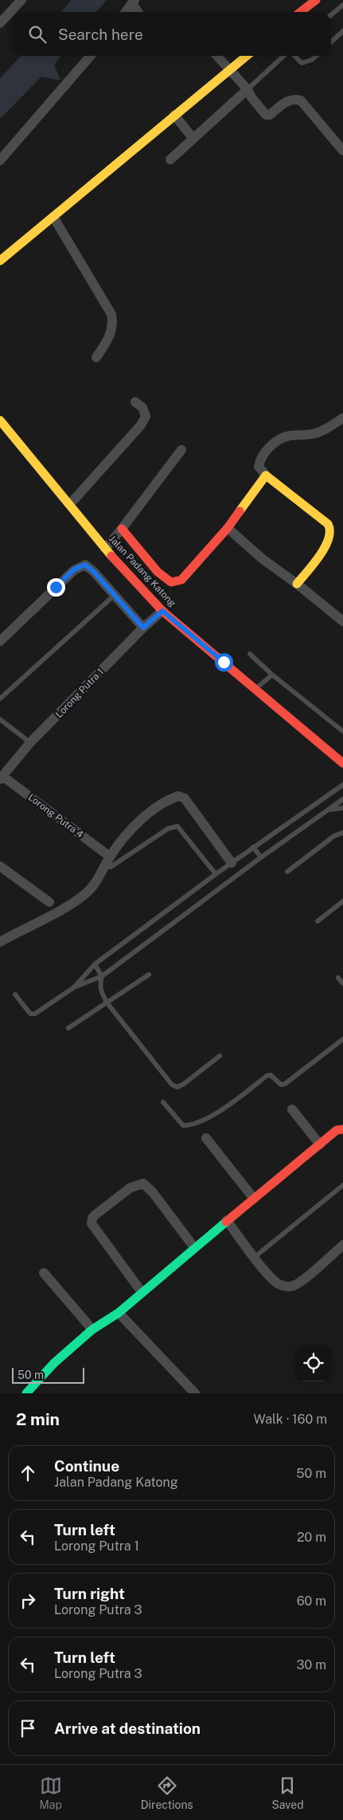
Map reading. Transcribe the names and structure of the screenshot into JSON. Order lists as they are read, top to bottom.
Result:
{
  "streets": {
    "street": ["Jalan Padang Katong", "Lorong Putra 1", "Lorong Putra 4"]
  },
  "crossings": [
    ["Jalan Padang Katong", "Lorong Putra 1"],
    ["Lorong Putra 1", "Lorong Putra 4"]
  ],
  "scale_bar": "50 m",
  "page": {
    "search": "Search here",
    "scale": "50 m",
    "heading": ["2 min", "Walk · 160 m"],
    "list": [
      ["Continue", "Jalan Padang Katong", "50 m"],
      ["Turn left", "Lorong Putra 1", "20 m"],
      ["Turn right", "Lorong Putra 3", "60 m"],
      ["Turn left", "Lorong Putra 3", "30 m"],
      "Arrive at destination"
    ],
    "nav": ["Map", "Directions", "Saved"]
  }
}
